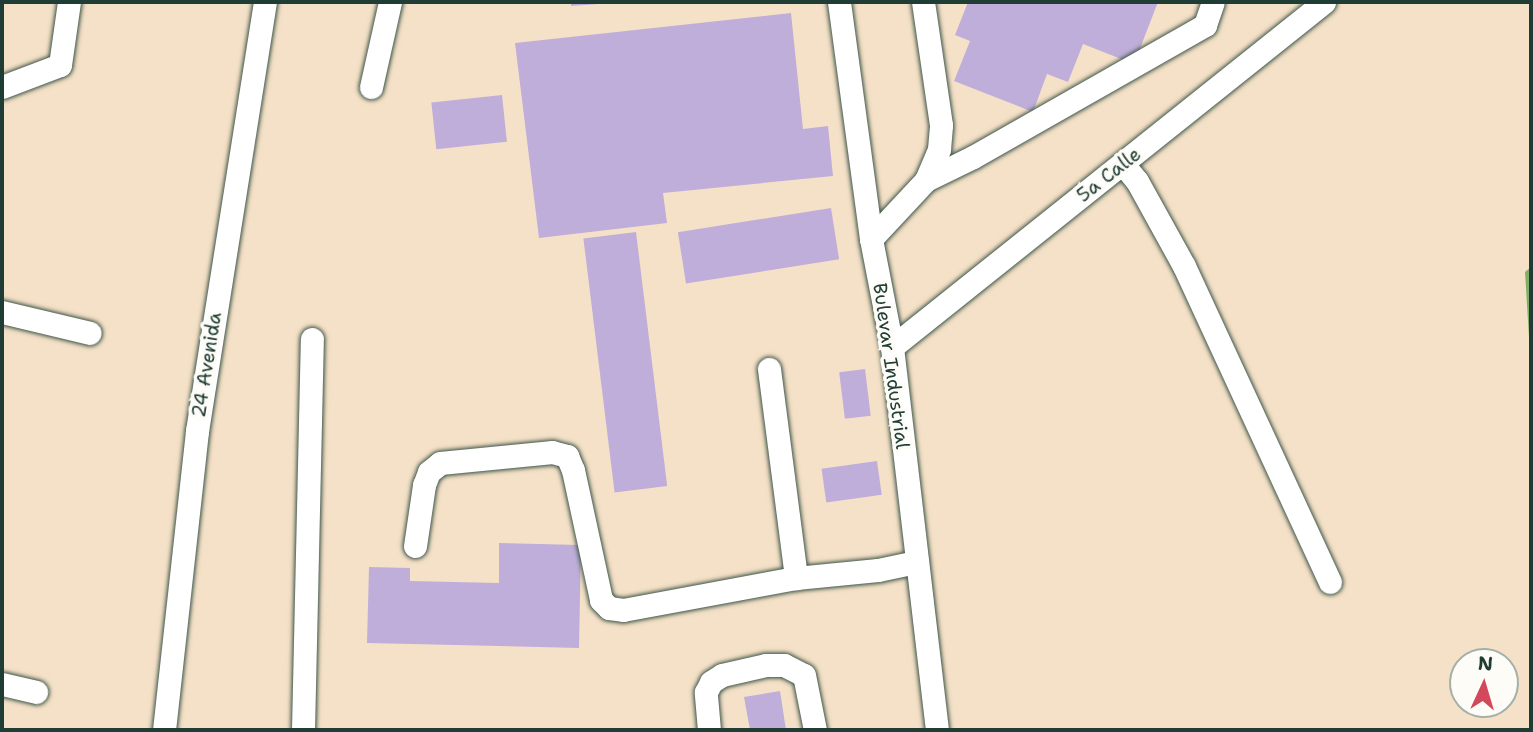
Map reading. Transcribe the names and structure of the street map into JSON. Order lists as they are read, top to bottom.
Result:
{
  "streets": {
    "street": ["5a Calle", "24 Avenida", "Bulevar Industrial"]
  },
  "crossings": [
    ["5a Calle", "Bulevar Industrial"]
  ],
  "north": "top"
}
